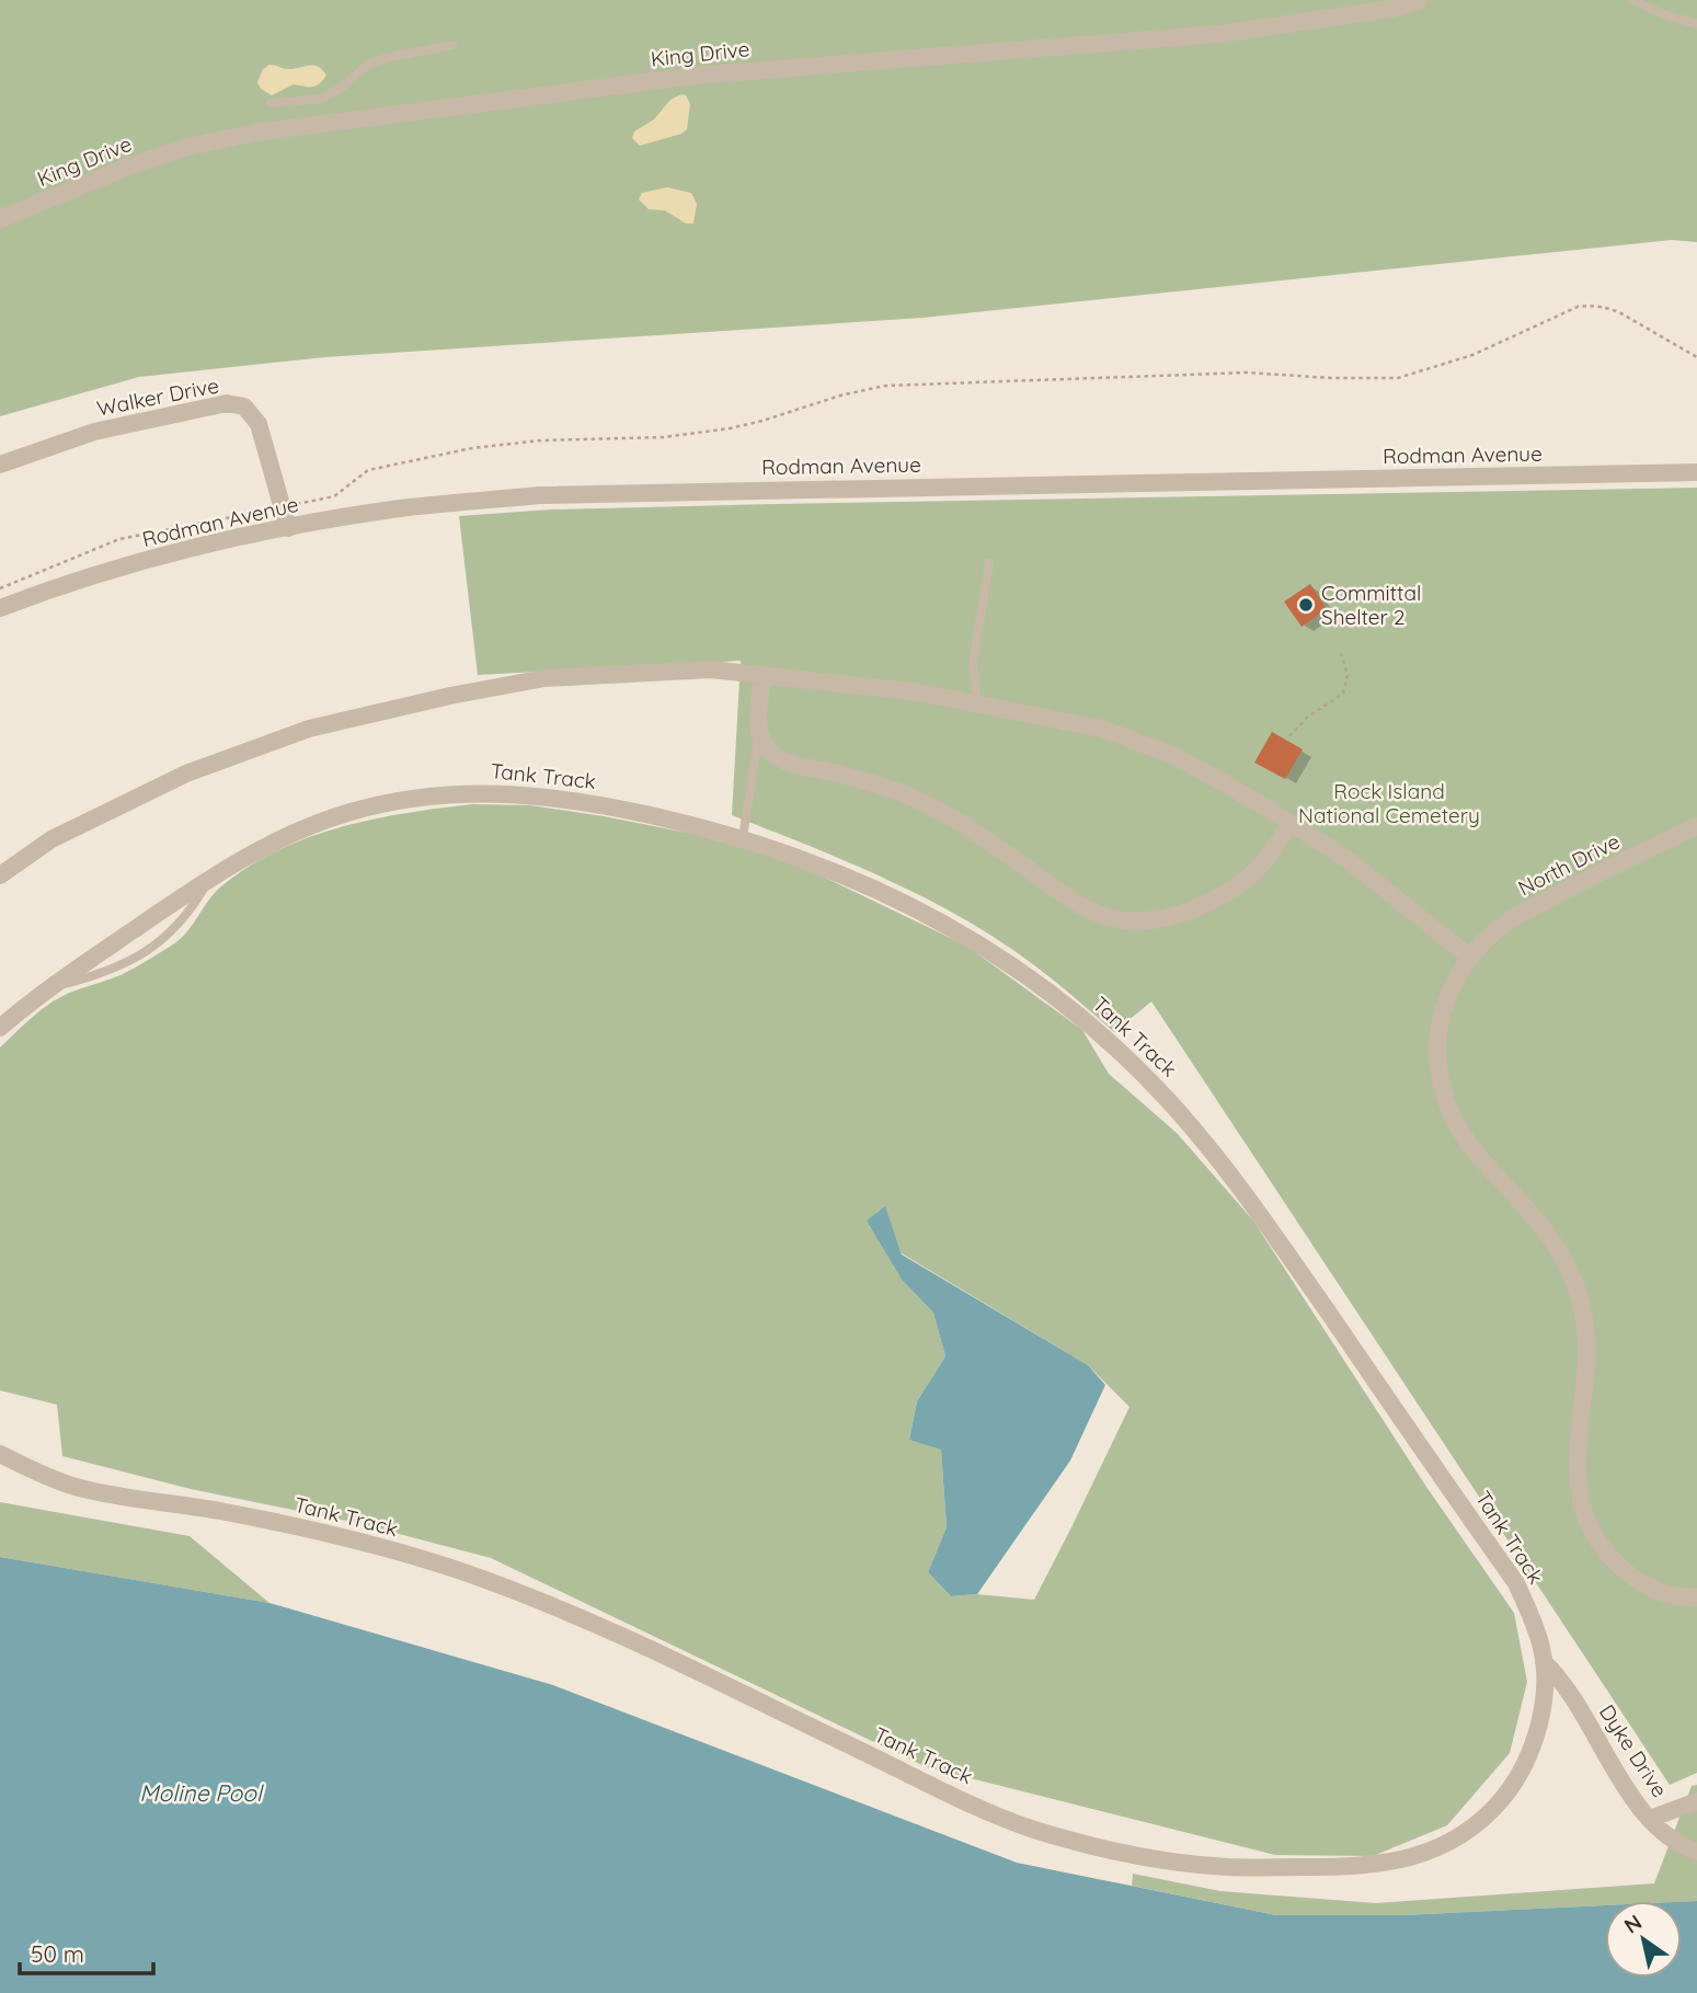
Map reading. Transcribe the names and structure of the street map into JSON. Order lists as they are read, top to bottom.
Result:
{
  "streets": {
    "street": [
      "King Drive",
      "Walker Drive",
      "Rodman Avenue",
      "Tank Track",
      "North Drive",
      "Dyke Drive"
    ]
  },
  "crossings": [
    ["Walker Drive", "Rodman Avenue"],
    ["Tank Track", "Dyke Drive"]
  ],
  "water": ["Moline Pool"],
  "parks": ["Rock Island National Cemetery"],
  "places": ["Committal Shelter 2"],
  "scale_bar": "50 m",
  "north": "top left"
}
